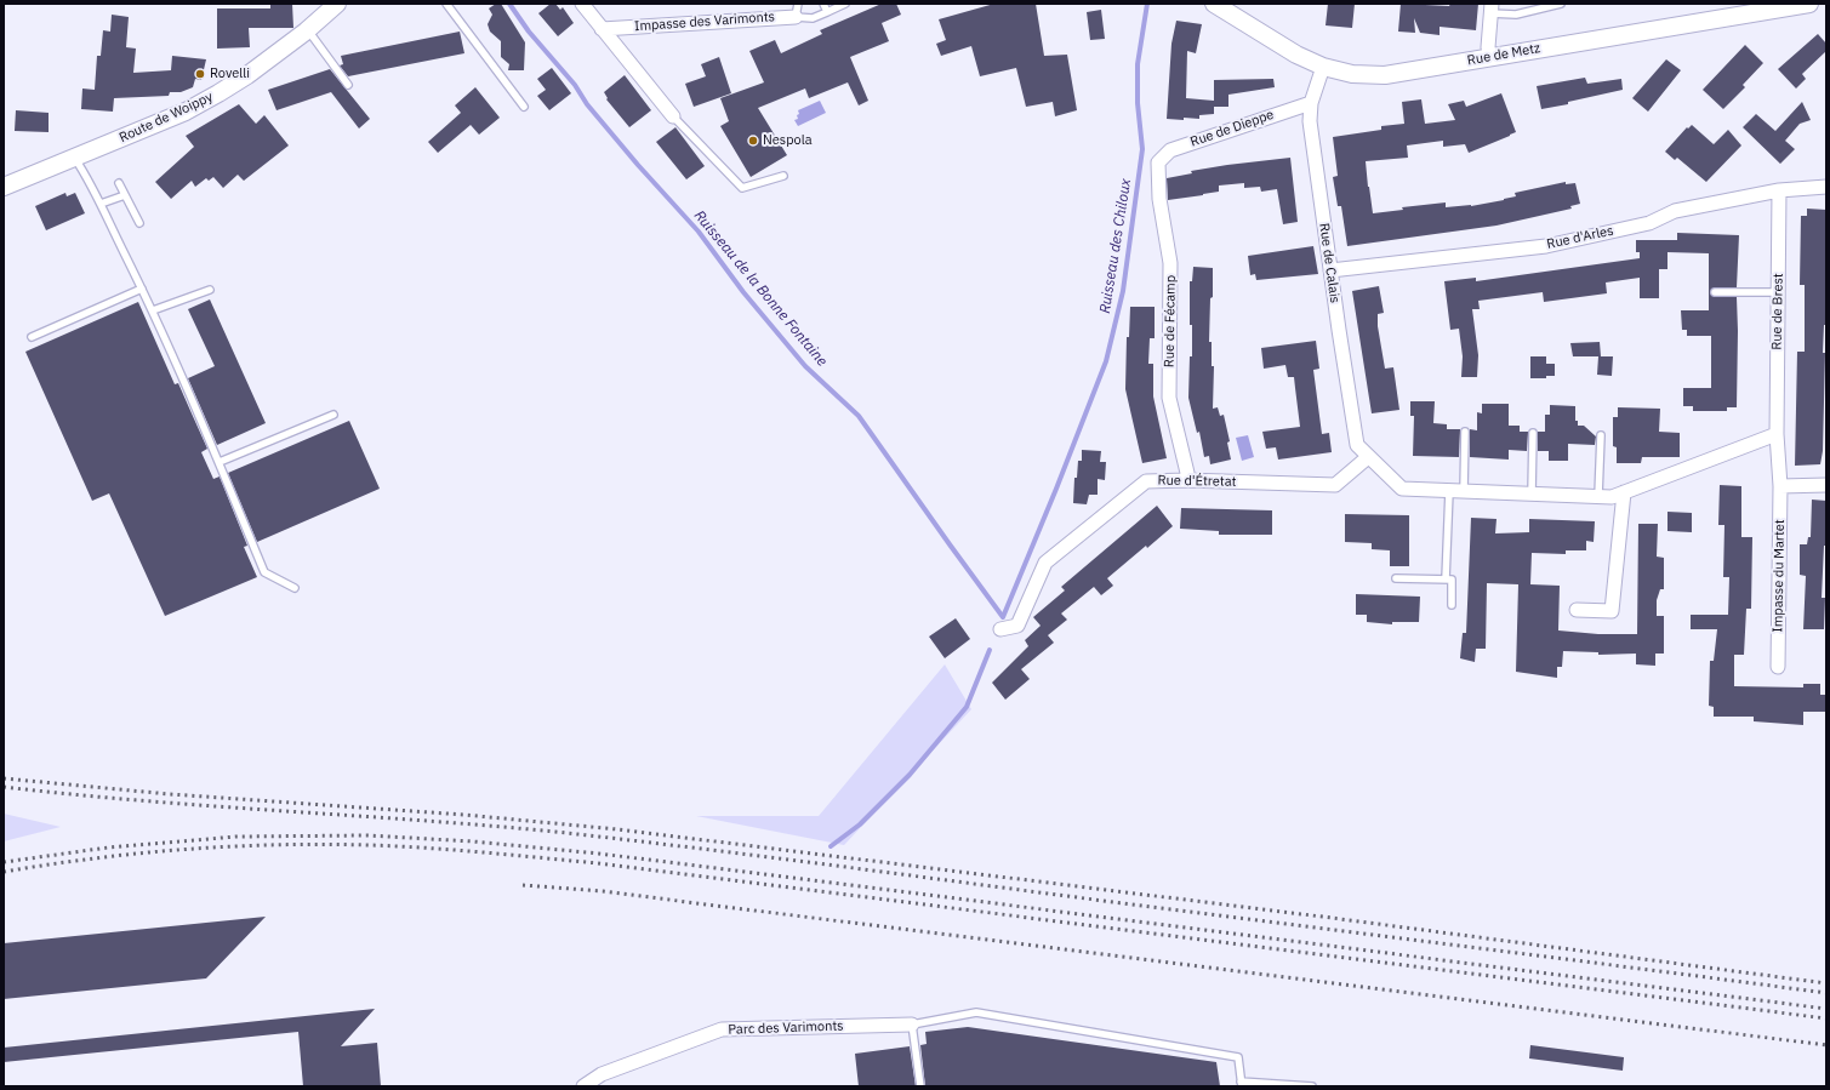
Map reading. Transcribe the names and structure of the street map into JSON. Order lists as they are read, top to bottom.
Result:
{
  "streets": {
    "street": [
      "Impasse des Varimonts",
      "Rue de Metz",
      "Route de Woippy",
      "Rue de Dieppe",
      "Rue d'Arles",
      "Rue de Calais",
      "Rue de Brest",
      "Rue de Fécamp",
      "Rue d'Étretat",
      "Impasse du Martet",
      "Parc des Varimonts"
    ]
  },
  "crossings": [
    ["Rue de Metz", "Rue de Calais"],
    ["Rue de Dieppe", "Rue de Calais"],
    ["Rue de Dieppe", "Rue de Fécamp"],
    ["Rue d'Arles", "Rue de Calais"],
    ["Rue d'Arles", "Rue de Brest"],
    ["Rue de Calais", "Rue d'Étretat"],
    ["Rue de Brest", "Impasse du Martet"],
    ["Rue de Fécamp", "Rue d'Étretat"]
  ],
  "water": ["Ruisseau des Chiloux", "Ruisseau de la Bonne Fontaine"],
  "places": ["Rovelli", "Nespola"]
}
